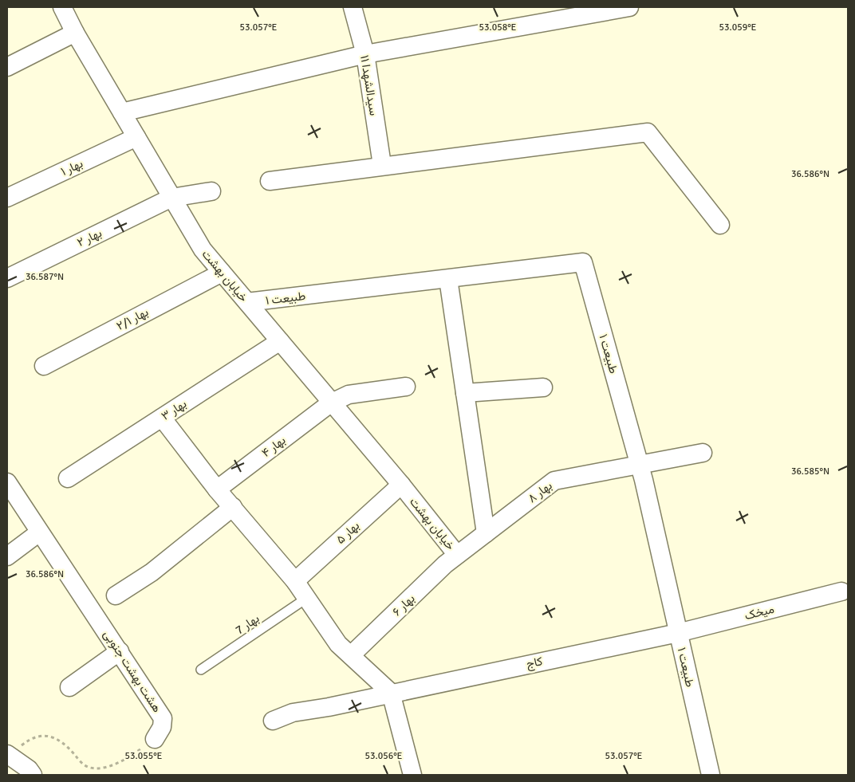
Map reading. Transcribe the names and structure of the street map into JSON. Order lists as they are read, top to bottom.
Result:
{
  "streets": {
    "street": [
      "سیدالشهدا ۱۱",
      "بهار ۱",
      "بهار ۲",
      "خیابان بهشت",
      "طبیعت ۱",
      "بهار ۲/۱",
      "بهار ۳",
      "بهار ۴",
      "بهار ۸",
      "بهار ۵",
      "بهار ۶",
      "میخک",
      "کاج",
      "هشت بهشت جنوبی"
    ],
    "lane": ["بهار 7"]
  },
  "crossings": [
    ["بهار ۱", "خیابان بهشت"],
    ["بهار ۲", "خیابان بهشت"],
    ["خیابان بهشت", "طبیعت ۱"],
    ["خیابان بهشت", "بهار ۲/۱"],
    ["خیابان بهشت", "بهار ۳"],
    ["خیابان بهشت", "بهار ۴"],
    ["خیابان بهشت", "بهار ۸"],
    ["خیابان بهشت", "بهار ۵"],
    ["خیابان بهشت", "بهار ۶"],
    ["طبیعت ۱", "بهار ۸"],
    ["طبیعت ۱", "میخک"],
    ["طبیعت ۱", "کاج"],
    ["بهار ۸", "بهار ۶"],
    ["میخک", "کاج"]
  ],
  "coordinates": [
    "53.057°E",
    "53.058°E",
    "53.059°E",
    "36.586°N",
    "36.587°N",
    "36.585°N",
    "53.055°E",
    "53.056°E"
  ]
}
